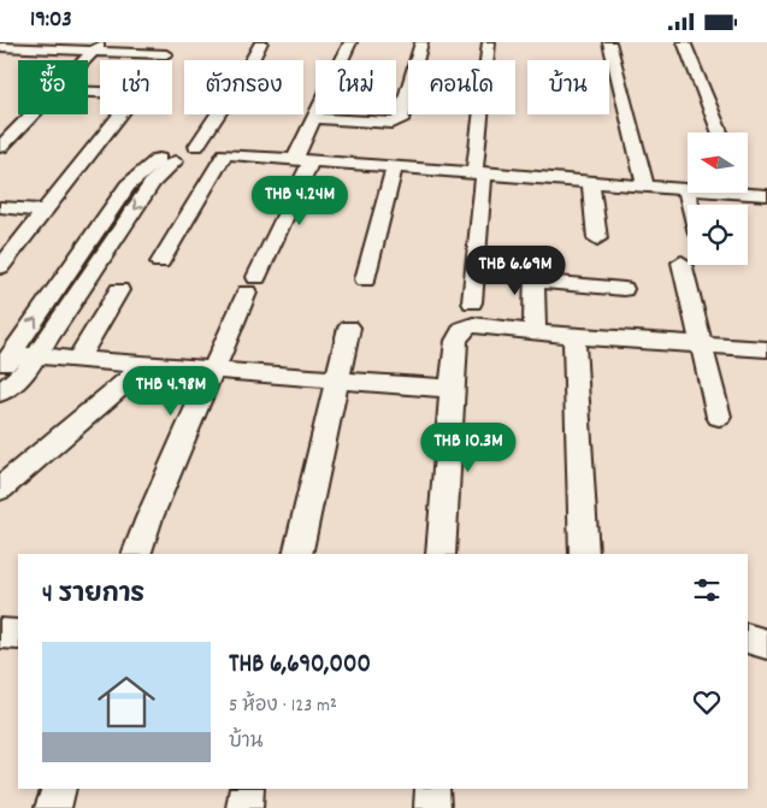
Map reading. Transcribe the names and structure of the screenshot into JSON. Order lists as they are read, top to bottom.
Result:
{
  "north": "left",
  "page": {
    "status": "19:03",
    "chip": [
      "ซื้อ",
      "เช่า",
      "ตัวกรอง",
      "ใหม่",
      "คอนโด",
      "บ้าน"
    ],
    "price": [
      "THB 4.24M",
      "THB 6.69M",
      "THB 4.98M",
      "THB 10.3M"
    ],
    "heading": "4 รายการ",
    "list": [
      {
        "name": "THB 6,690,000",
        "note": "5 ห้อง · 123 m² · บ้าน"
      }
    ]
  }
}
